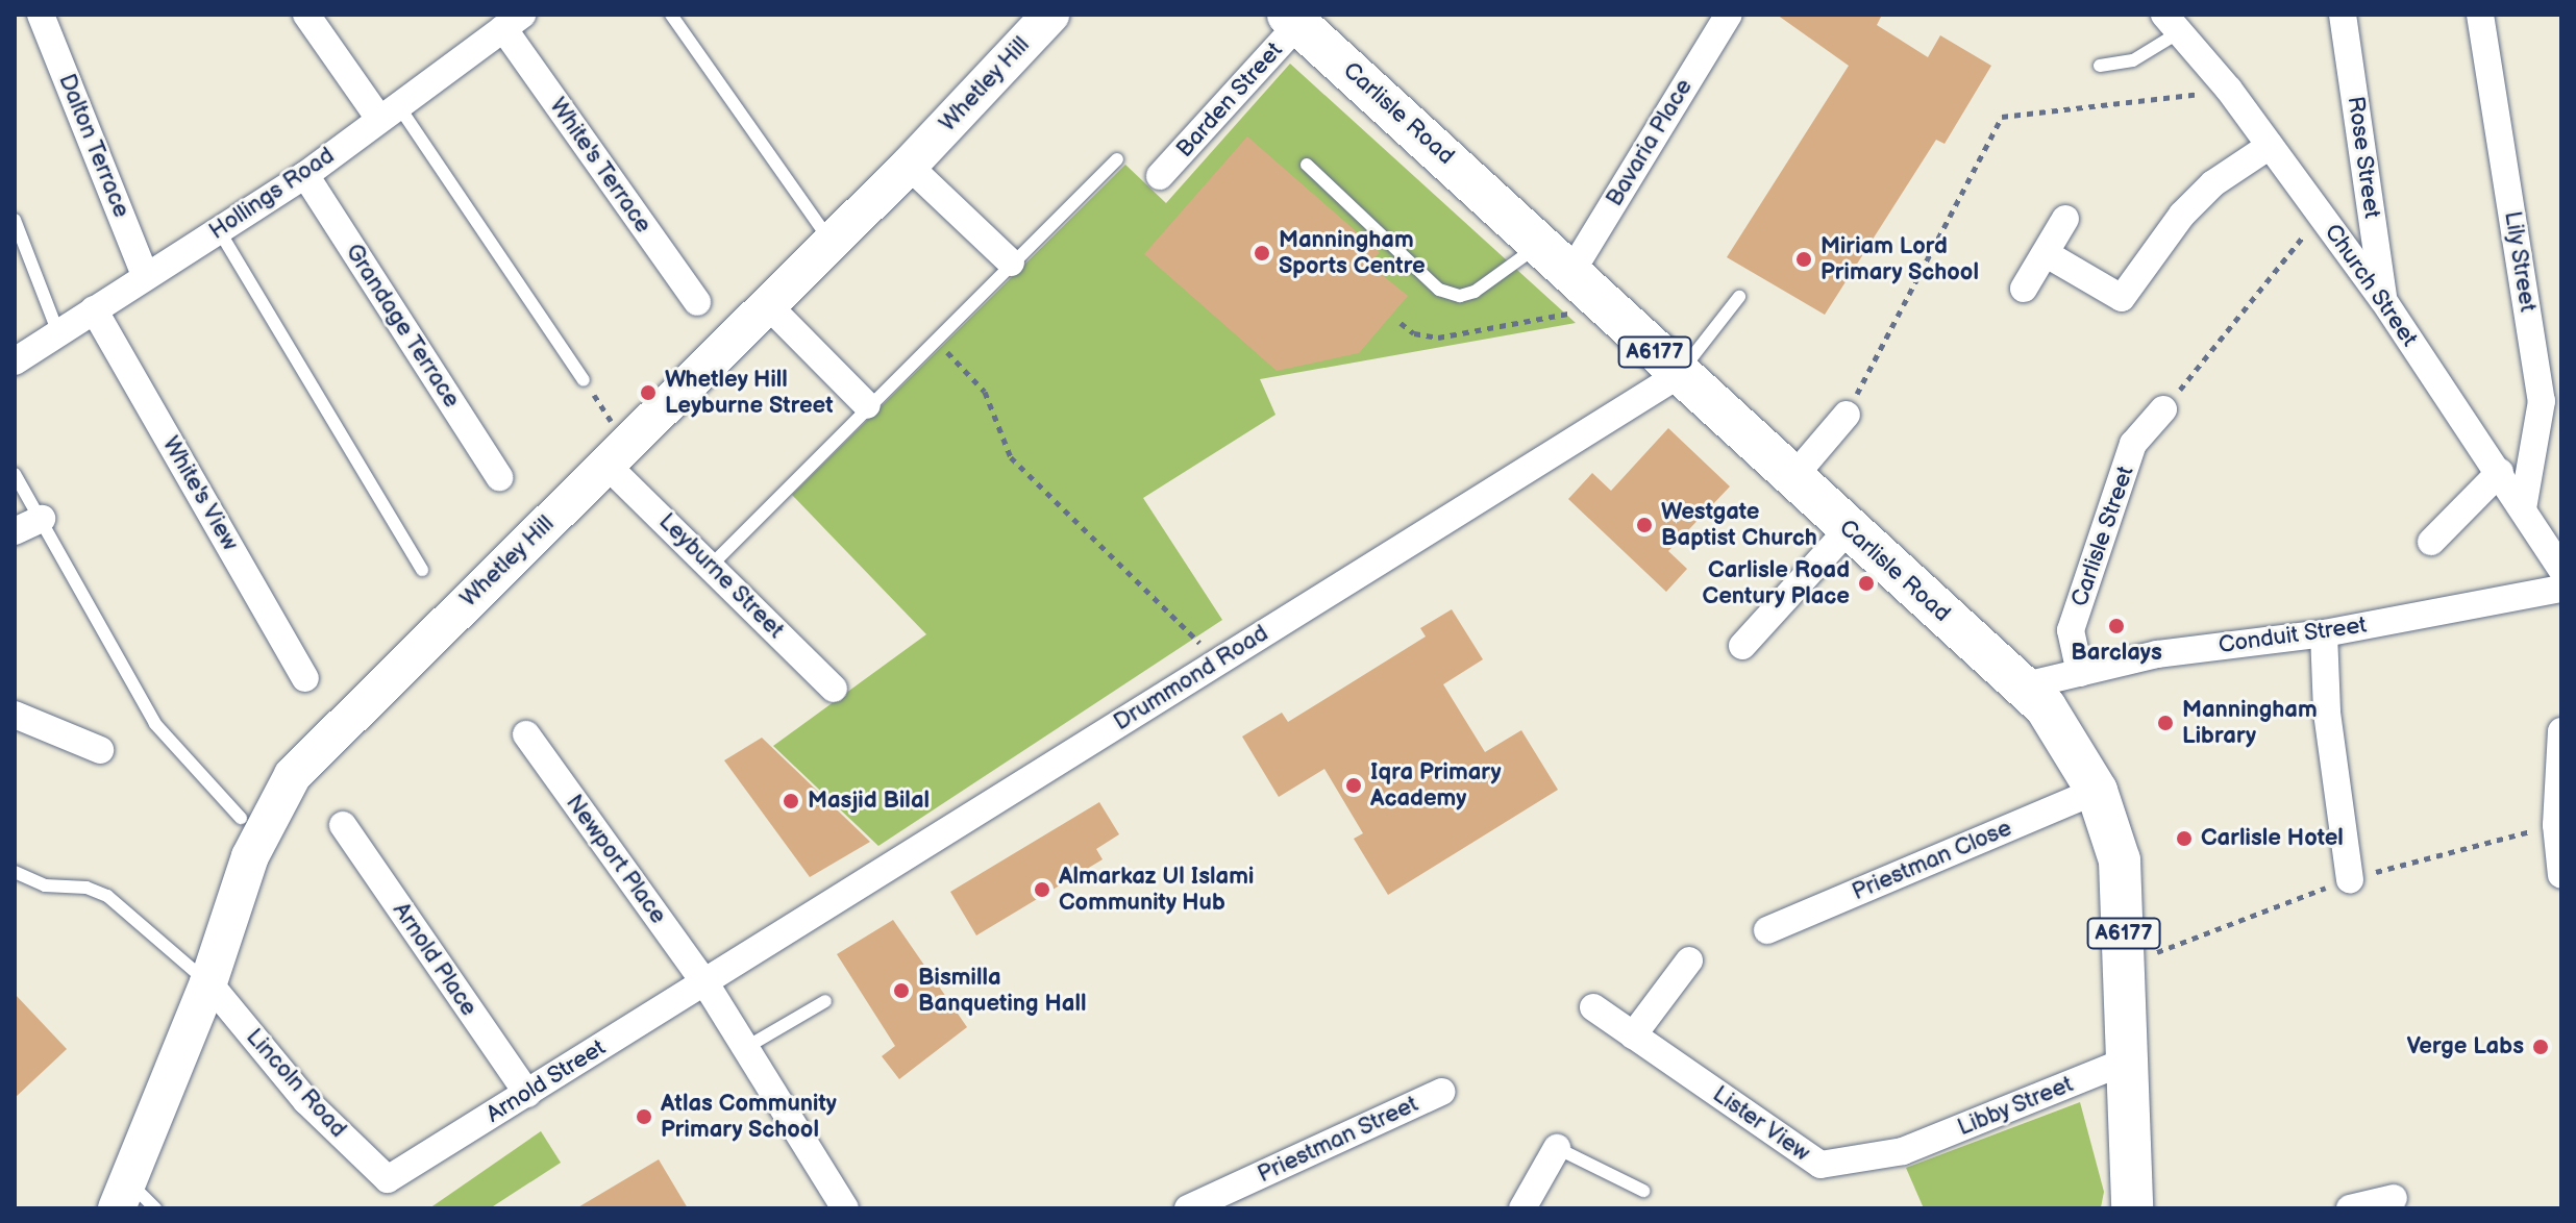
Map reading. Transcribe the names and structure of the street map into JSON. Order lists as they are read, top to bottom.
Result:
{
  "streets": {
    "main road": ["Whetley Hill", "Carlisle Road", "A6177"],
    "street": [
      "Barden Street",
      "Bavaria Place",
      "Dalton Terrace",
      "Rose Street",
      "White's Terrace",
      "Hollings Road",
      "Lily Street",
      "Church Street",
      "Grandage Terrace",
      "White's View",
      "Carlisle Street",
      "Leyburne Street",
      "Conduit Street",
      "Drummond Road",
      "Newport Place",
      "Priestman Close",
      "Arnold Place",
      "Arnold Street",
      "Lincoln Road",
      "Libby Street",
      "Lister View",
      "Priestman Street"
    ]
  },
  "crossings": [
    ["Whetley Hill", "Leyburne Street"],
    ["Whetley Hill", "Lincoln Road"],
    ["Barden Street", "Carlisle Road"],
    ["Carlisle Road", "Bavaria Place"],
    ["Carlisle Road", "Conduit Street"],
    ["Carlisle Road", "Drummond Road"],
    ["Carlisle Road", "Priestman Close"],
    ["Carlisle Road", "Libby Street"],
    ["Dalton Terrace", "Hollings Road"],
    ["Rose Street", "Church Street"],
    ["White's Terrace", "Hollings Road"],
    ["Hollings Road", "Grandage Terrace"],
    ["Hollings Road", "White's View"],
    ["Lily Street", "Church Street"],
    ["Carlisle Street", "Conduit Street"],
    ["Drummond Road", "Newport Place"],
    ["Drummond Road", "Arnold Street"],
    ["Newport Place", "Arnold Street"],
    ["Arnold Place", "Arnold Street"],
    ["Arnold Street", "Lincoln Road"],
    ["Libby Street", "Lister View"]
  ],
  "places": [
    "Manningham Sports Centre",
    "Miriam Lord Primary School",
    "Whetley Hill Leyburne Street",
    "Westgate Baptist Church",
    "Carlisle Road Century Place",
    "Barclays",
    "Manningham Library",
    "Iqra Primary Academy",
    "Masjid Bilal",
    "Carlisle Hotel",
    "Almarkaz Ul Islami Community Hub",
    "Bismilla Banqueting Hall",
    "Verge Labs",
    "Atlas Community Primary School"
  ]
}
